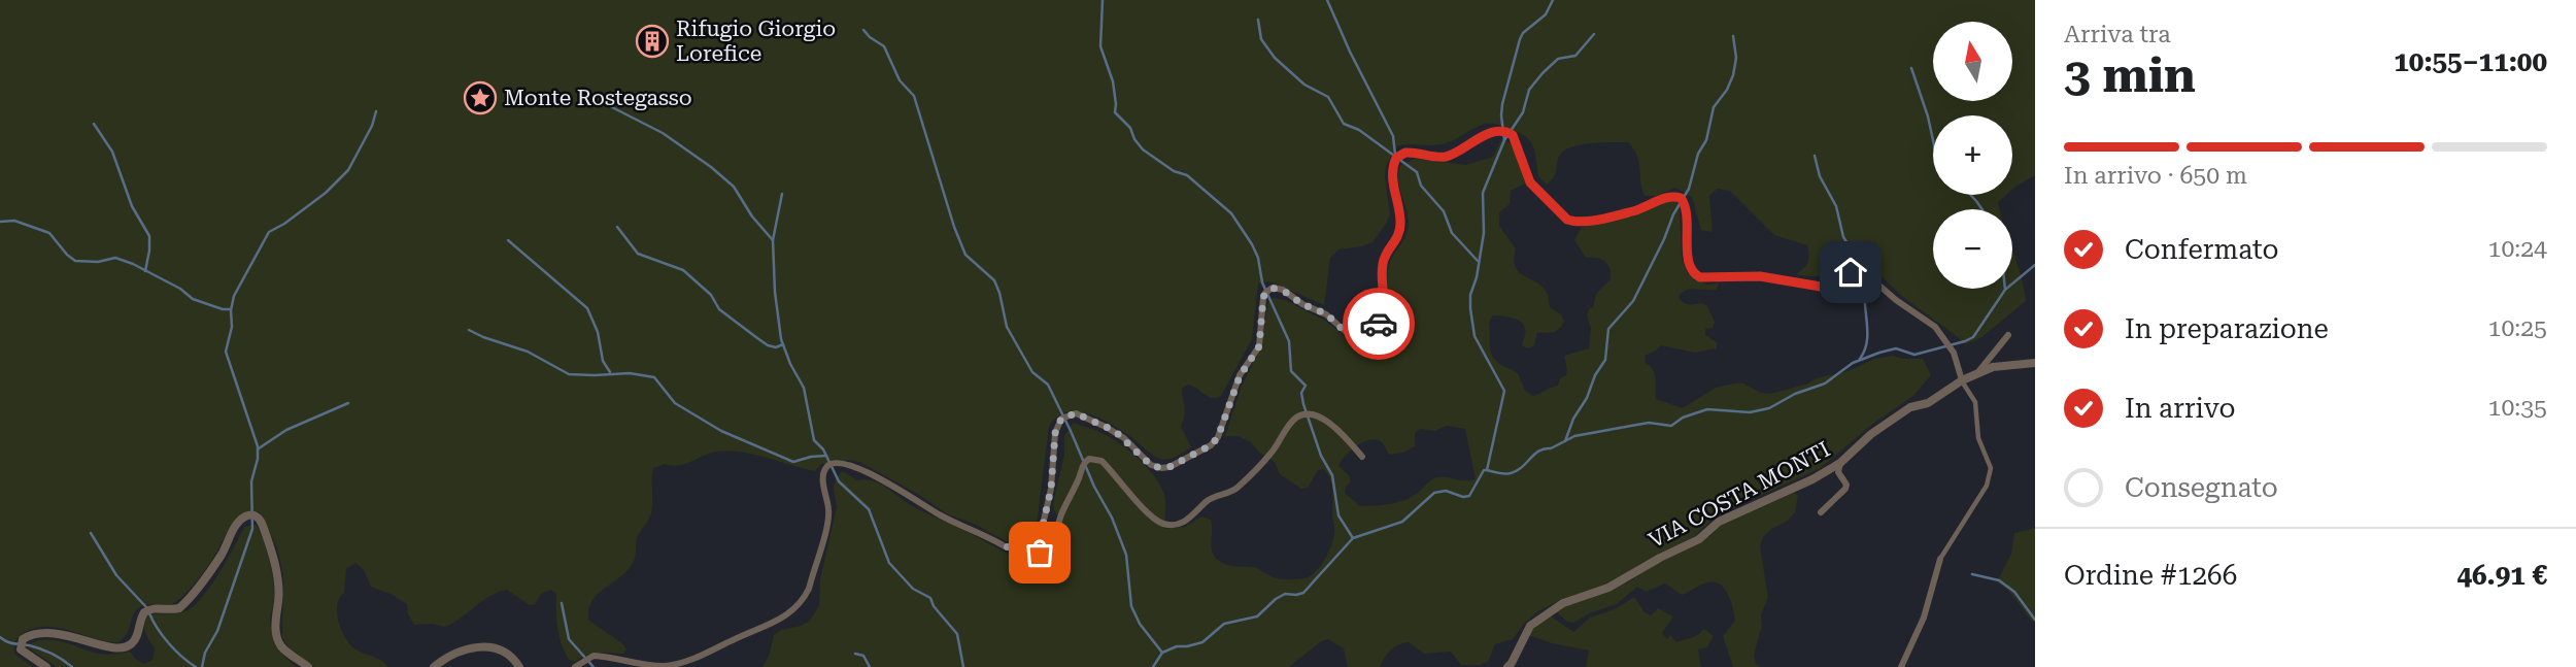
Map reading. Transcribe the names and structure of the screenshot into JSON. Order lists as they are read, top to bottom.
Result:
{
  "streets": {
    "street": ["VIA COSTA MONTI"]
  },
  "places": {
    "building": ["Rifugio Giorgio Lorefice"],
    "place": ["Monte Rostegasso"]
  },
  "north": "top",
  "page": {
    "heading": ["3 min", "Arriva tra", "10:55–11:00"],
    "panel": ["Ordine #1266", "46.91 €"],
    "map_buttons": ["+", "−"],
    "bar": "In arrivo · 650 m",
    "list": [
      ["Confermato", "10:24"],
      ["In preparazione", "10:25"],
      ["In arrivo", "10:35"],
      "Consegnato"
    ]
  }
}
